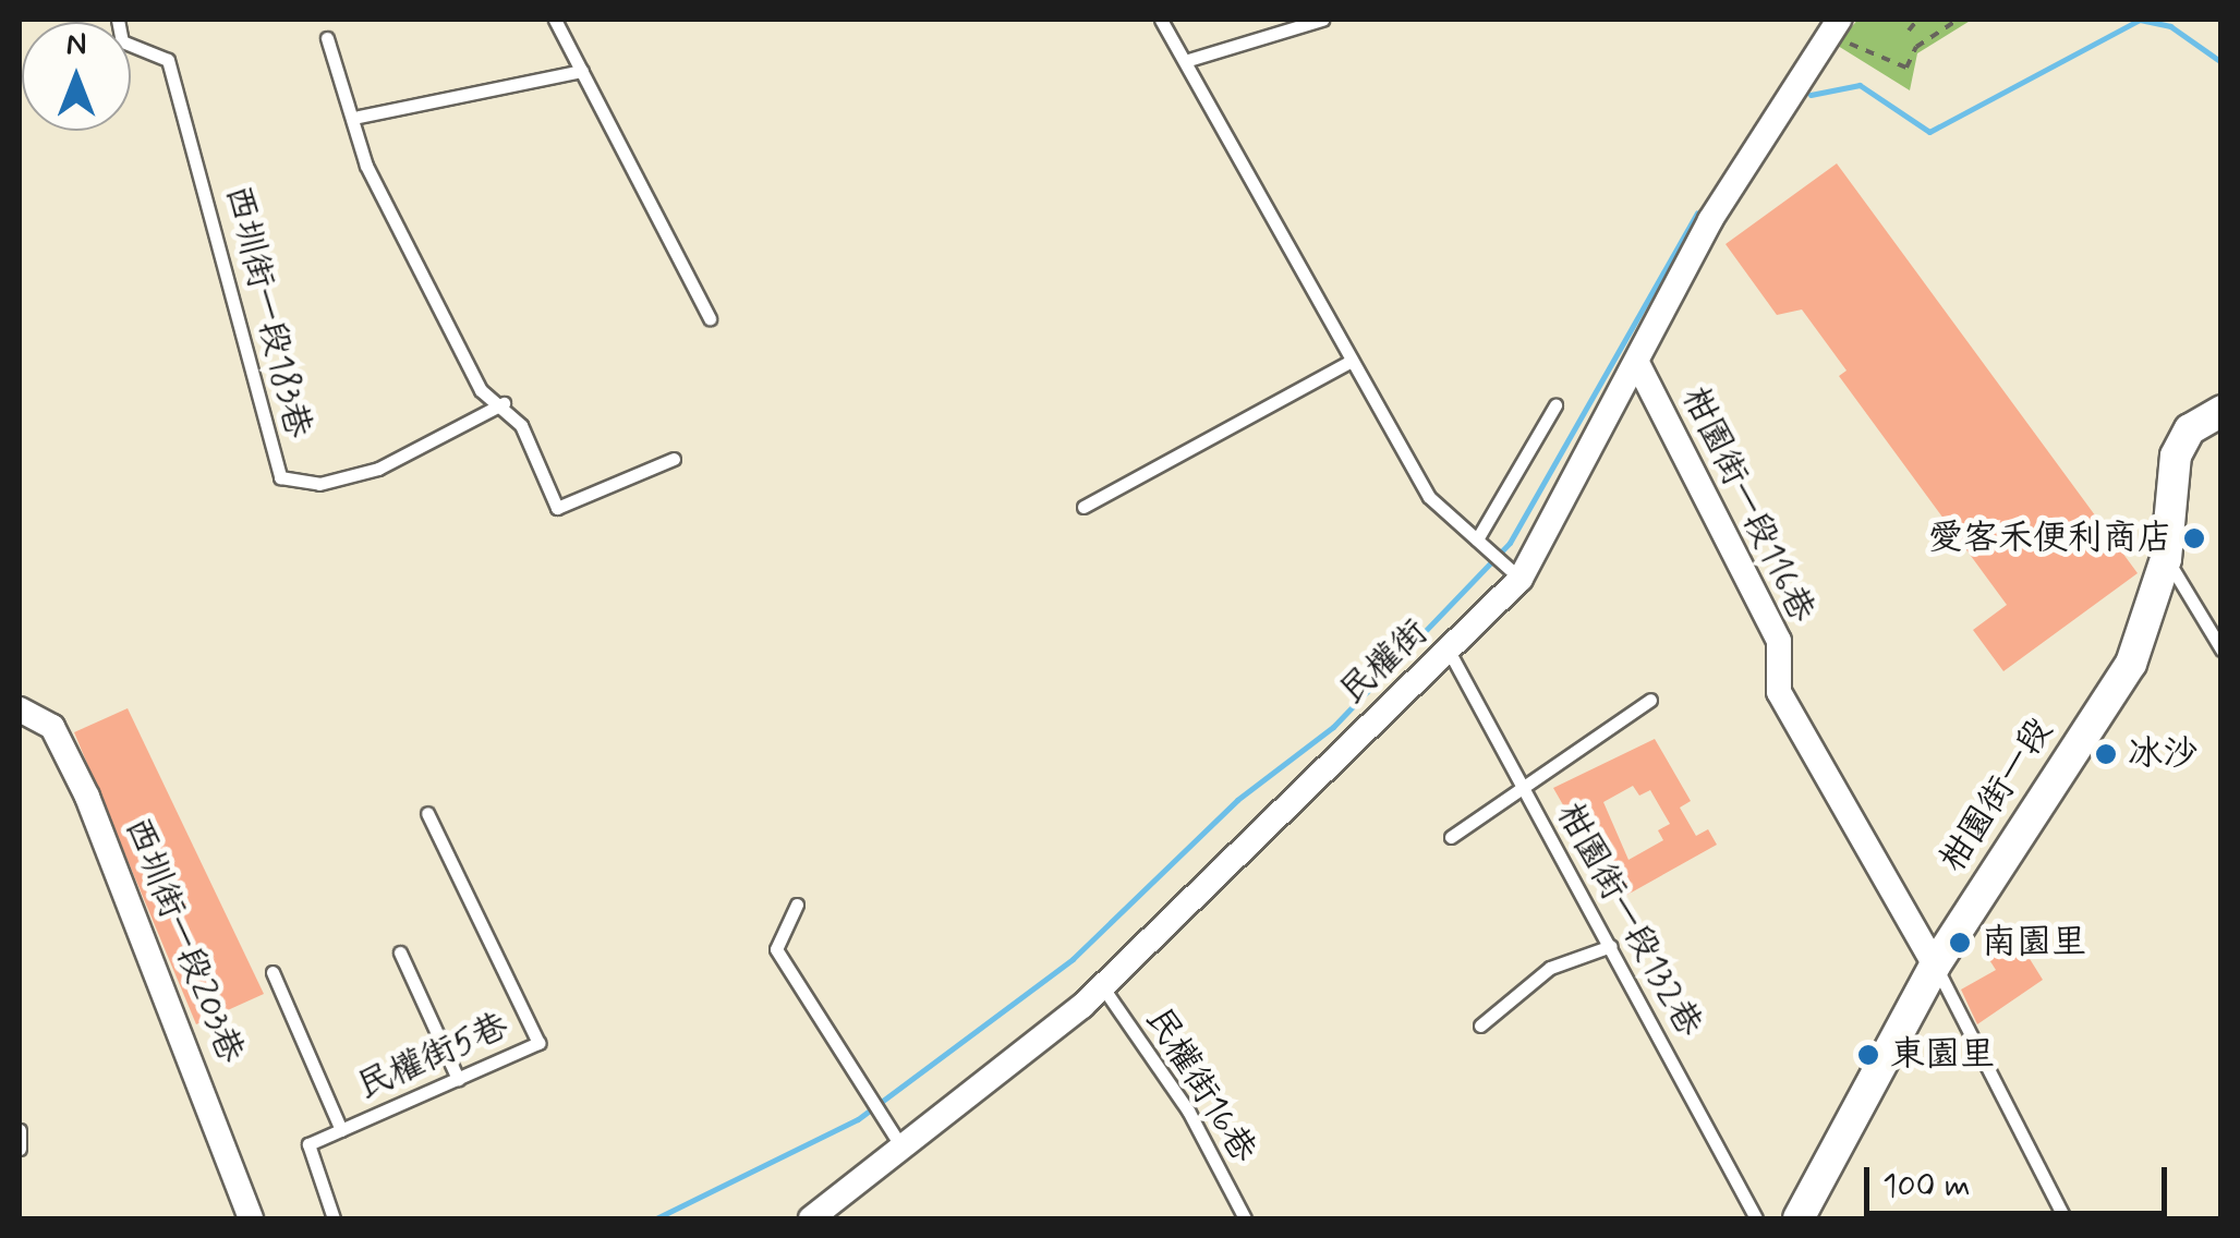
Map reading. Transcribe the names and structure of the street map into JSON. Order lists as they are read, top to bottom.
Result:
{
  "streets": {
    "street": [
      "柑園街一段116巷",
      "民權街",
      "柑園街一段",
      "西圳街一段203巷"
    ],
    "lane": [
      "西圳街一段183巷",
      "柑園街一段132巷",
      "民權街5巷",
      "民權街16巷"
    ]
  },
  "crossings": [
    ["柑園街一段116巷", "民權街"],
    ["柑園街一段116巷", "柑園街一段"],
    ["民權街", "柑園街一段132巷"],
    ["民權街", "民權街16巷"]
  ],
  "places": [
    "愛客禾便利商店",
    "冰沙",
    "南園里",
    "東園里"
  ],
  "scale_bar": "100 m",
  "north": "top"
}
